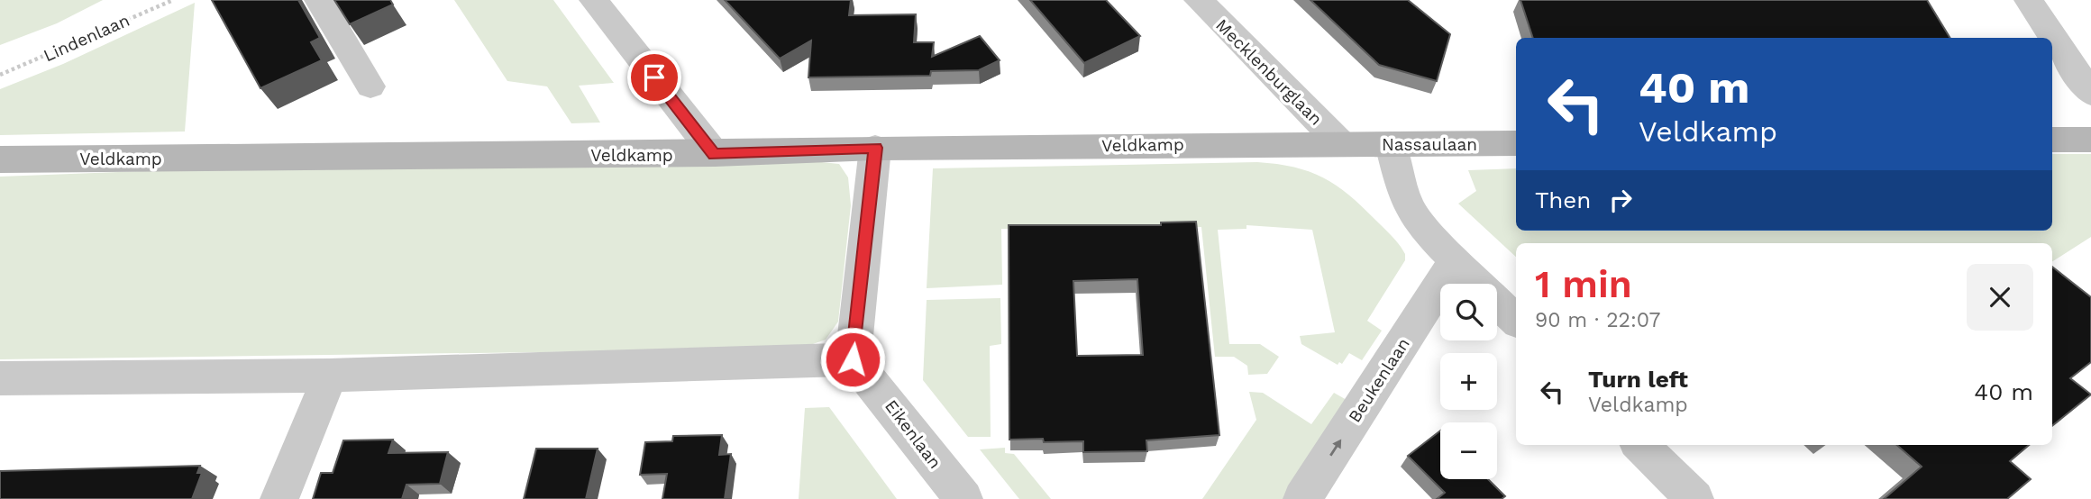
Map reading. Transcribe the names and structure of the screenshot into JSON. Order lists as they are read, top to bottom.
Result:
{
  "streets": {
    "street": [
      "Mecklenburglaan",
      "Nassaulaan",
      "Veldkamp",
      "Beukenlaan",
      "Eikenlaan"
    ],
    "path": ["Lindenlaan"]
  },
  "crossings": [
    ["Mecklenburglaan", "Nassaulaan"],
    ["Mecklenburglaan", "Veldkamp"],
    ["Nassaulaan", "Veldkamp"]
  ],
  "one_way": ["Beukenlaan"],
  "page": {
    "turn": ["40 m", "Veldkamp"],
    "then": "Then",
    "heading": ["1 min", "90 m · 22:07"],
    "map_buttons": ["+", "−"],
    "list": [
      {
        "name": "Turn left",
        "note": "Veldkamp",
        "value": "40 m"
      }
    ]
  }
}
